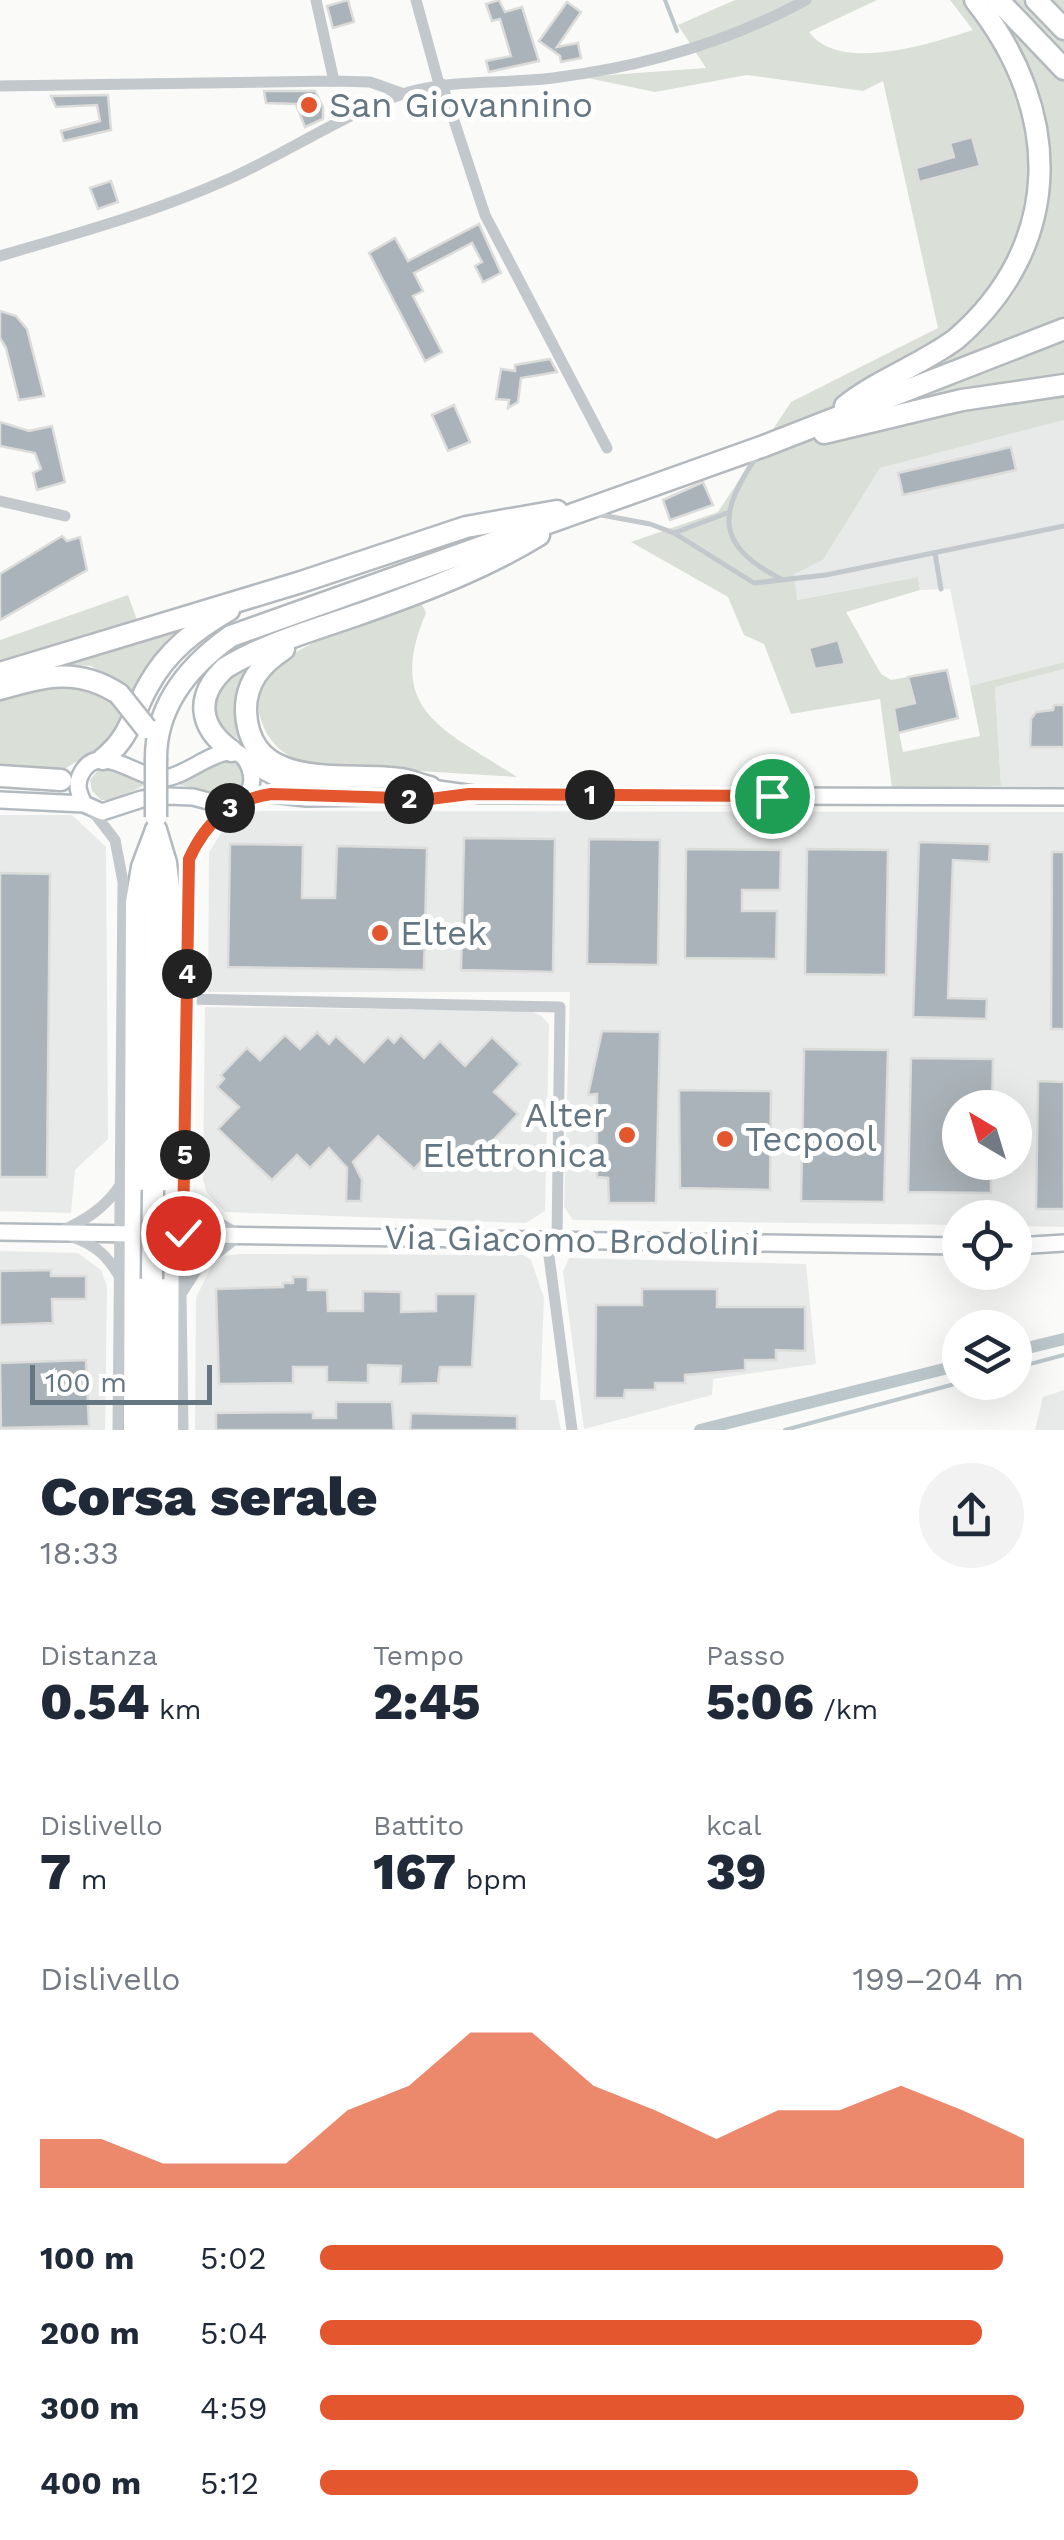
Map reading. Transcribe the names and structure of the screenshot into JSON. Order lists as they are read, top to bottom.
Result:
{
  "streets": {
    "main road": ["Via Giacomo Brodolini"]
  },
  "places": [
    "San Giovannino",
    "Eltek",
    "Alter Elettronica",
    "Tecpool"
  ],
  "scale_bar": "100 m",
  "north": "top left",
  "page": {
    "pins": [
      "1",
      "2",
      "3",
      "4",
      "5"
    ],
    "scale": "100 m",
    "heading": ["Corsa serale", "18:33"],
    "stats": [
      ["Distanza", "0.54 km"],
      ["Tempo", "2:45"],
      ["Passo", "5:06 /km"],
      ["Dislivello", "7 m"],
      ["Battito", "167 bpm"],
      ["kcal", "39"]
    ],
    "chart": ["Dislivello", "199–204 m"],
    "list": [
      {
        "name": "100 m",
        "note": "5:02"
      },
      {
        "name": "200 m",
        "note": "5:04"
      },
      {
        "name": "300 m",
        "note": "4:59"
      },
      {
        "name": "400 m",
        "note": "5:12"
      }
    ]
  }
}
